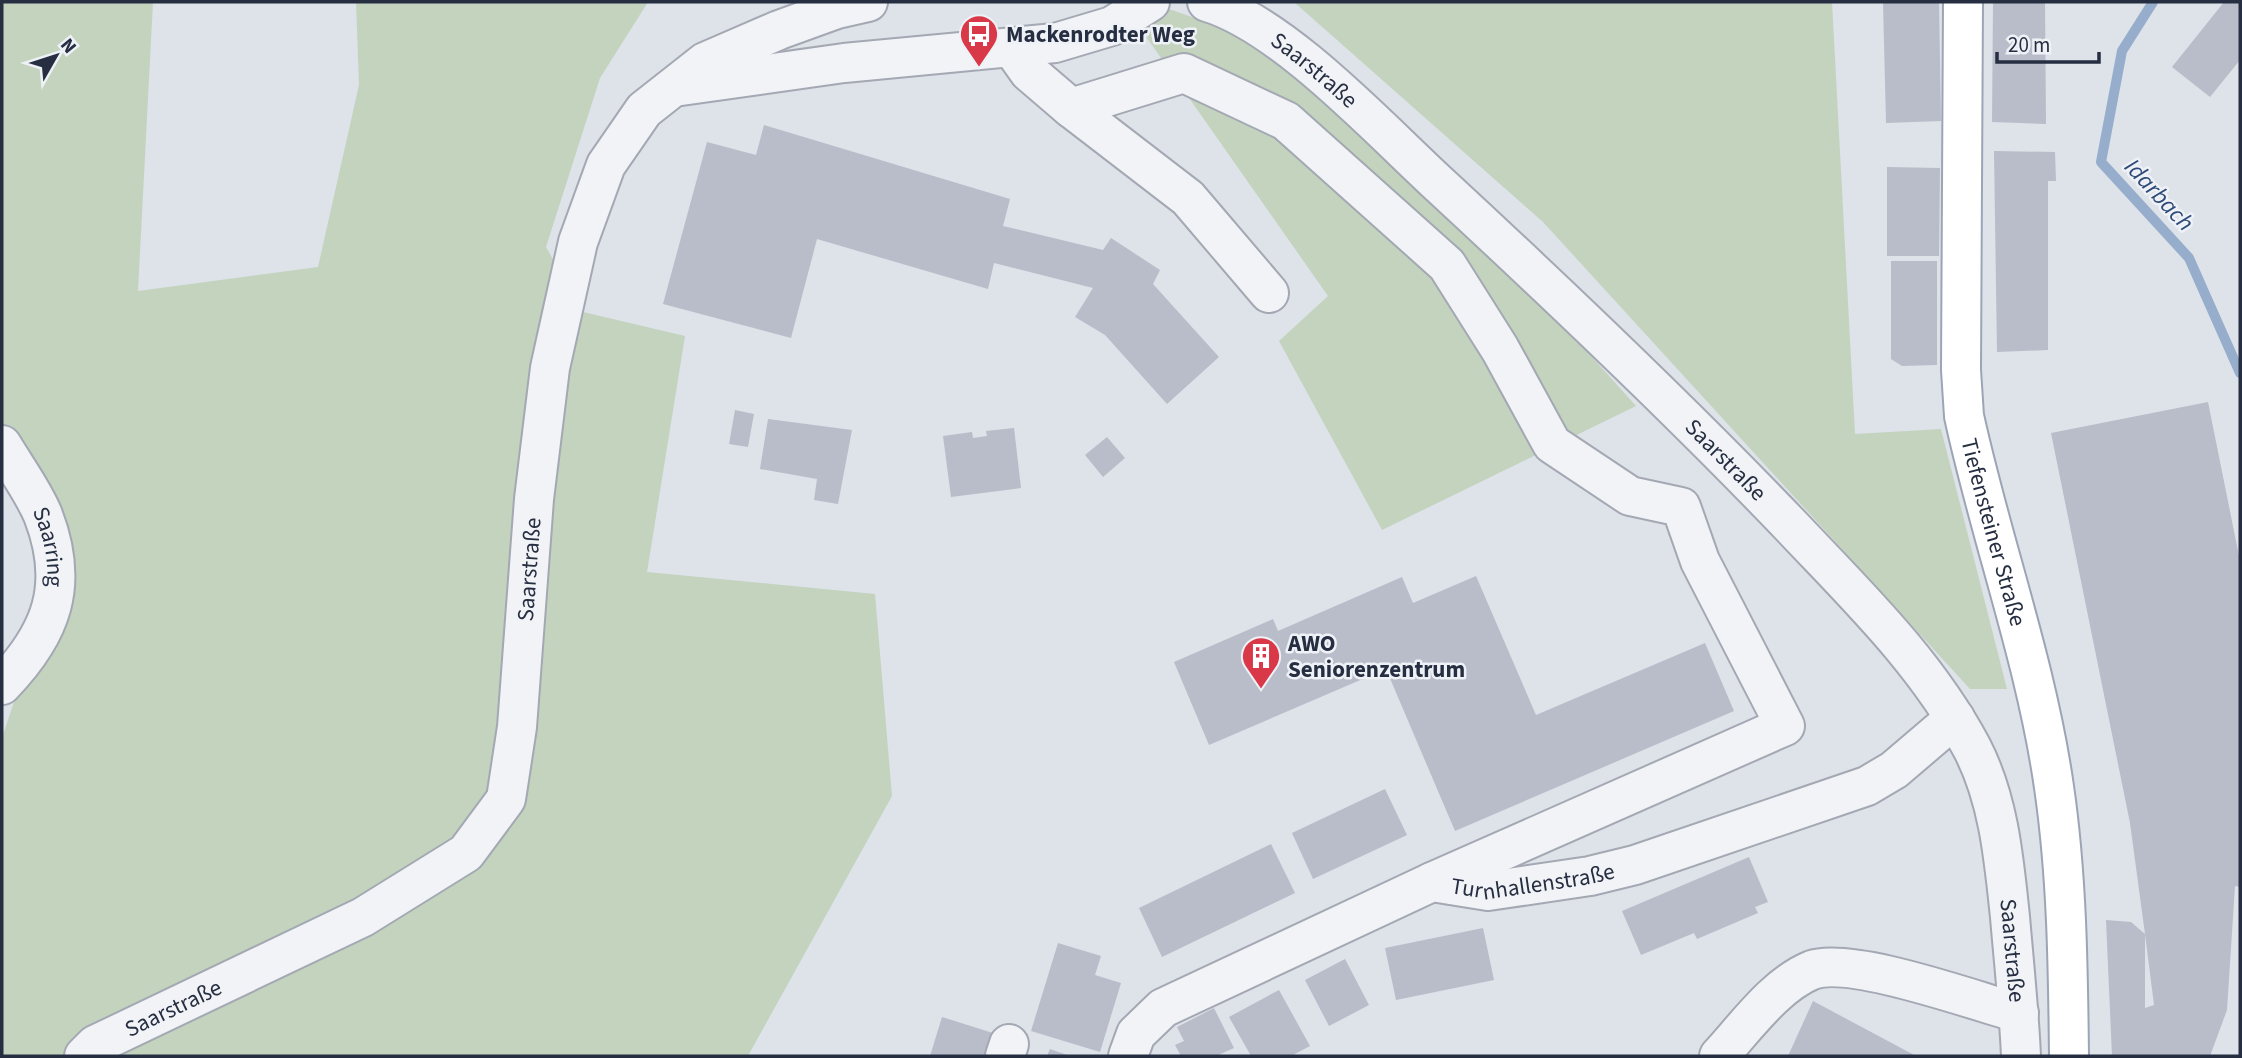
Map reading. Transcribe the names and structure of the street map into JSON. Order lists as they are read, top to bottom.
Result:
{
  "streets": {
    "main road": ["Tiefensteiner Straße"],
    "street": ["Saarstraße", "Saarring", "Turnhallenstraße"]
  },
  "crossings": [
    ["Saarstraße", "Turnhallenstraße"]
  ],
  "water": ["Idarbach"],
  "places": {
    "bus stop": ["Mackenrodter Weg"],
    "building": ["AWO Seniorenzentrum"]
  },
  "scale_bar": "20 m",
  "north": "top right"
}
